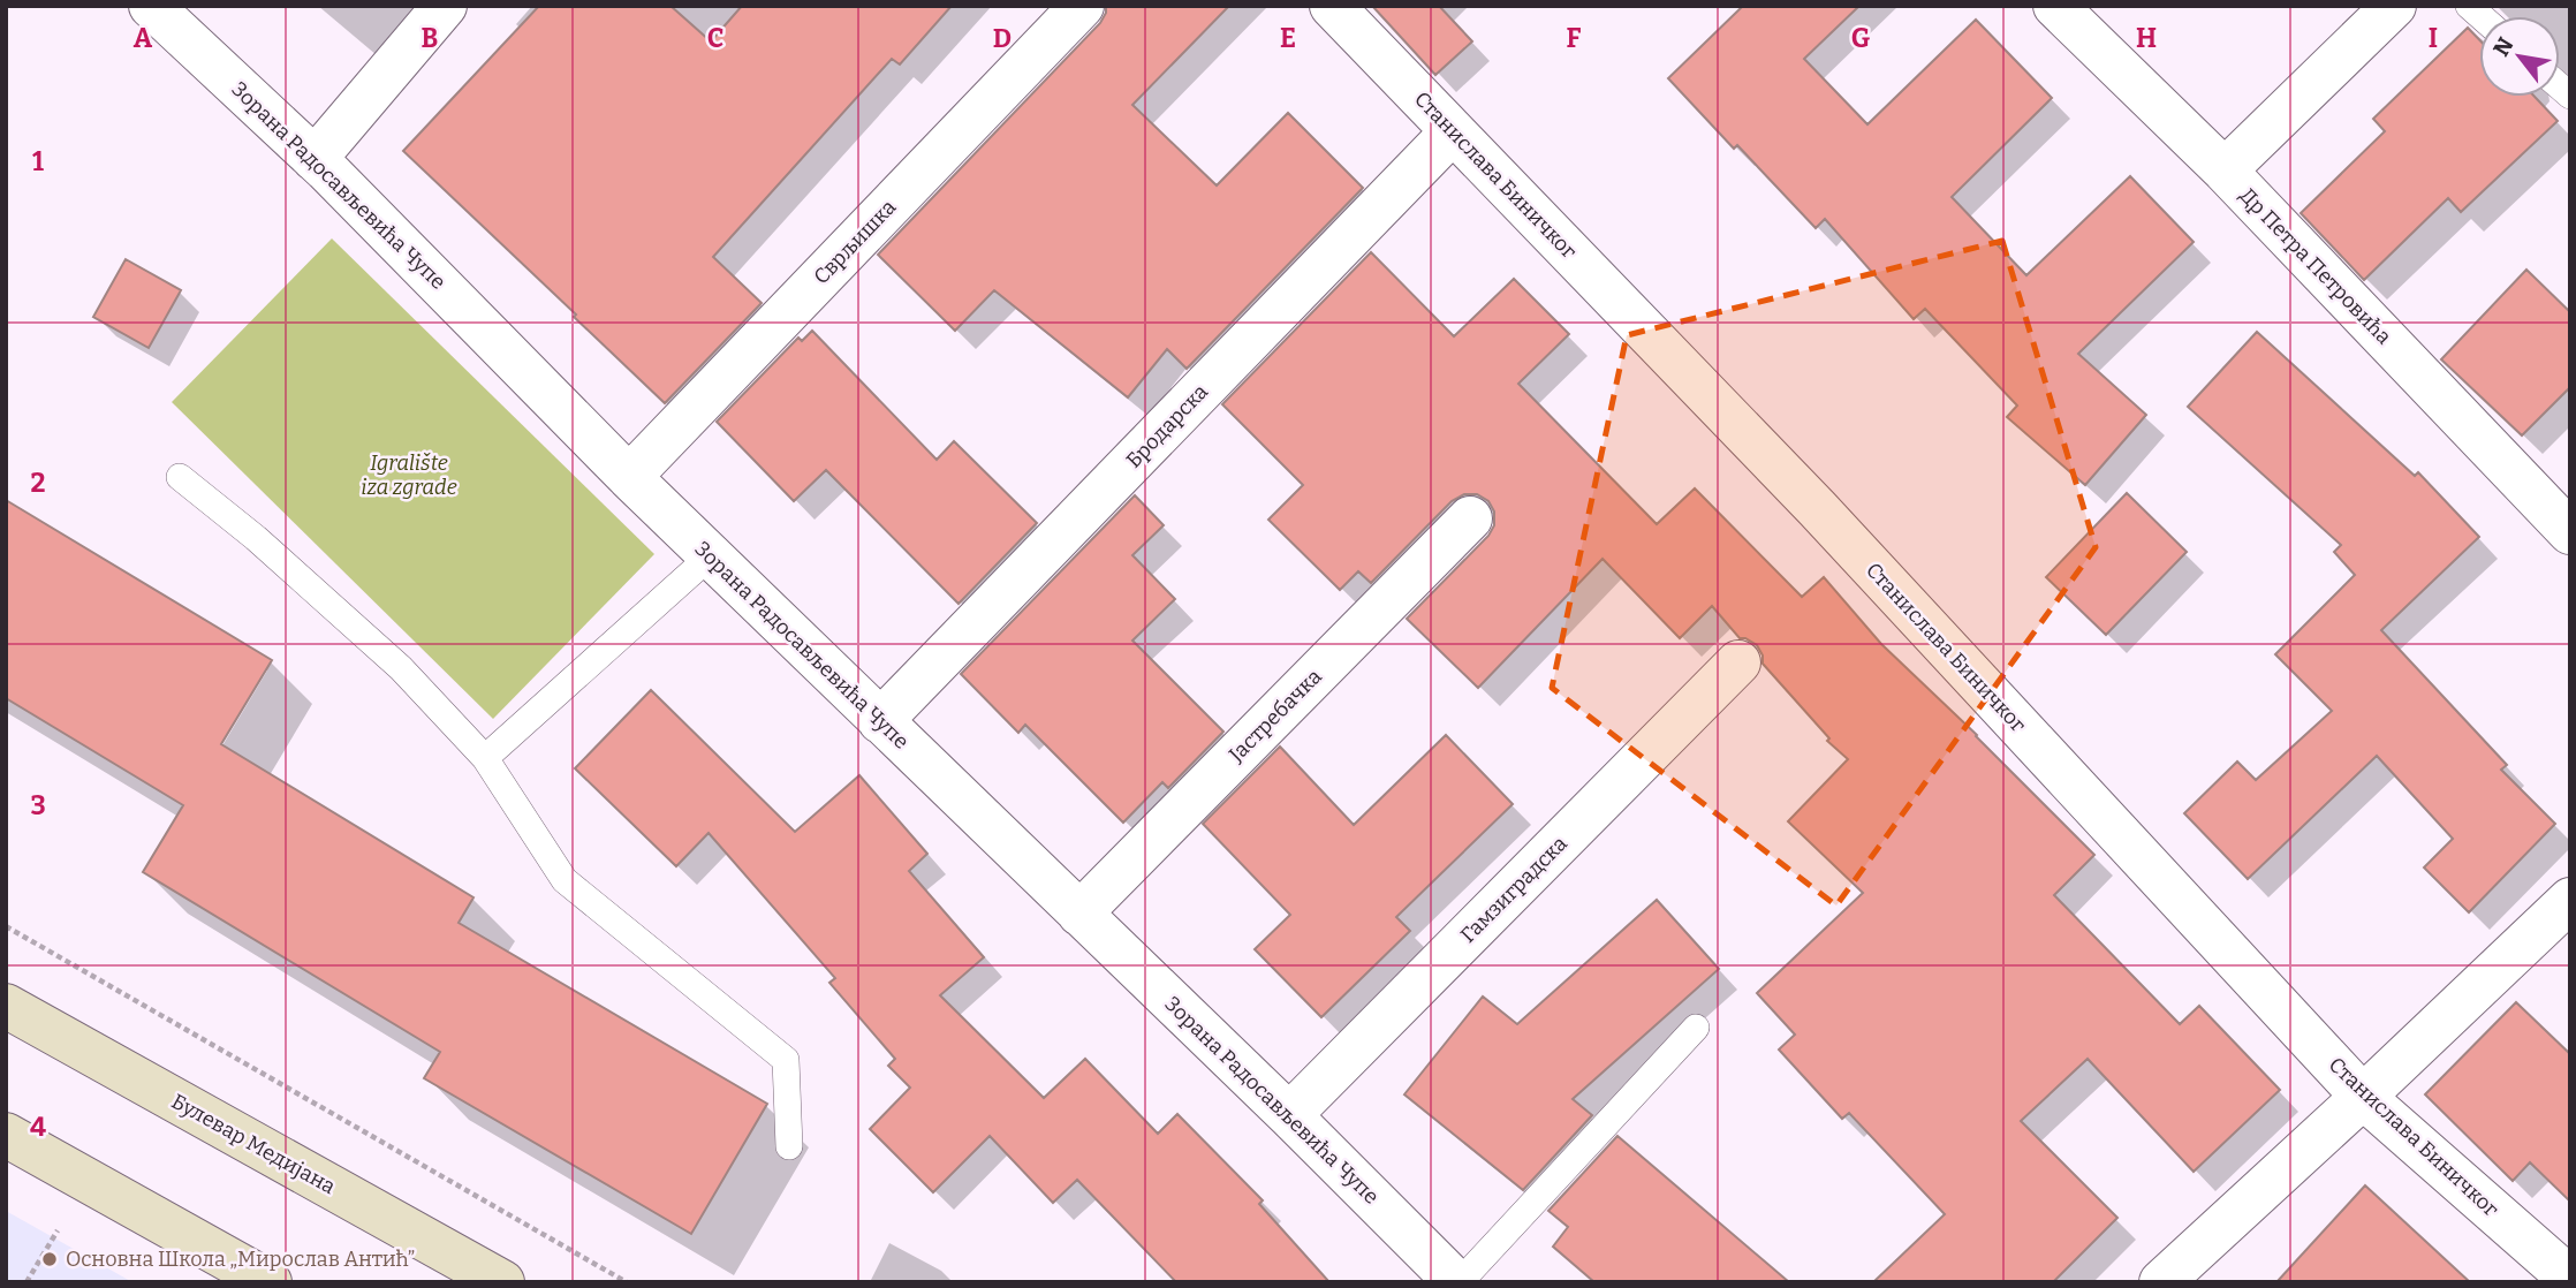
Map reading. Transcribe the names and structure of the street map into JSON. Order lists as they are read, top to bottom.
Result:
{
  "streets": {
    "main road": ["Булевар Медијана"],
    "street": [
      "Станислава Биничког",
      "Зорана Радосављевића Чупе",
      "Сврљишка",
      "Др Петра Петровића",
      "Бродарска",
      "Јастребачка",
      "Гамзиградска"
    ]
  },
  "crossings": [
    ["Станислава Биничког", "Бродарска"],
    ["Зорана Радосављевића Чупе", "Сврљишка"],
    ["Зорана Радосављевића Чупе", "Бродарска"],
    ["Зорана Радосављевића Чупе", "Јастребачка"],
    ["Зорана Радосављевића Чупе", "Гамзиградска"]
  ],
  "parks": ["Igralište iza zgrade"],
  "places": ["Основна Школа „Мирослав Антић”"],
  "north": "top left",
  "grid": {
    "columns": [
      "A",
      "B",
      "C",
      "D",
      "E",
      "F",
      "G",
      "H",
      "I"
    ],
    "rows": [
      "1",
      "2",
      "3",
      "4"
    ]
  }
}
